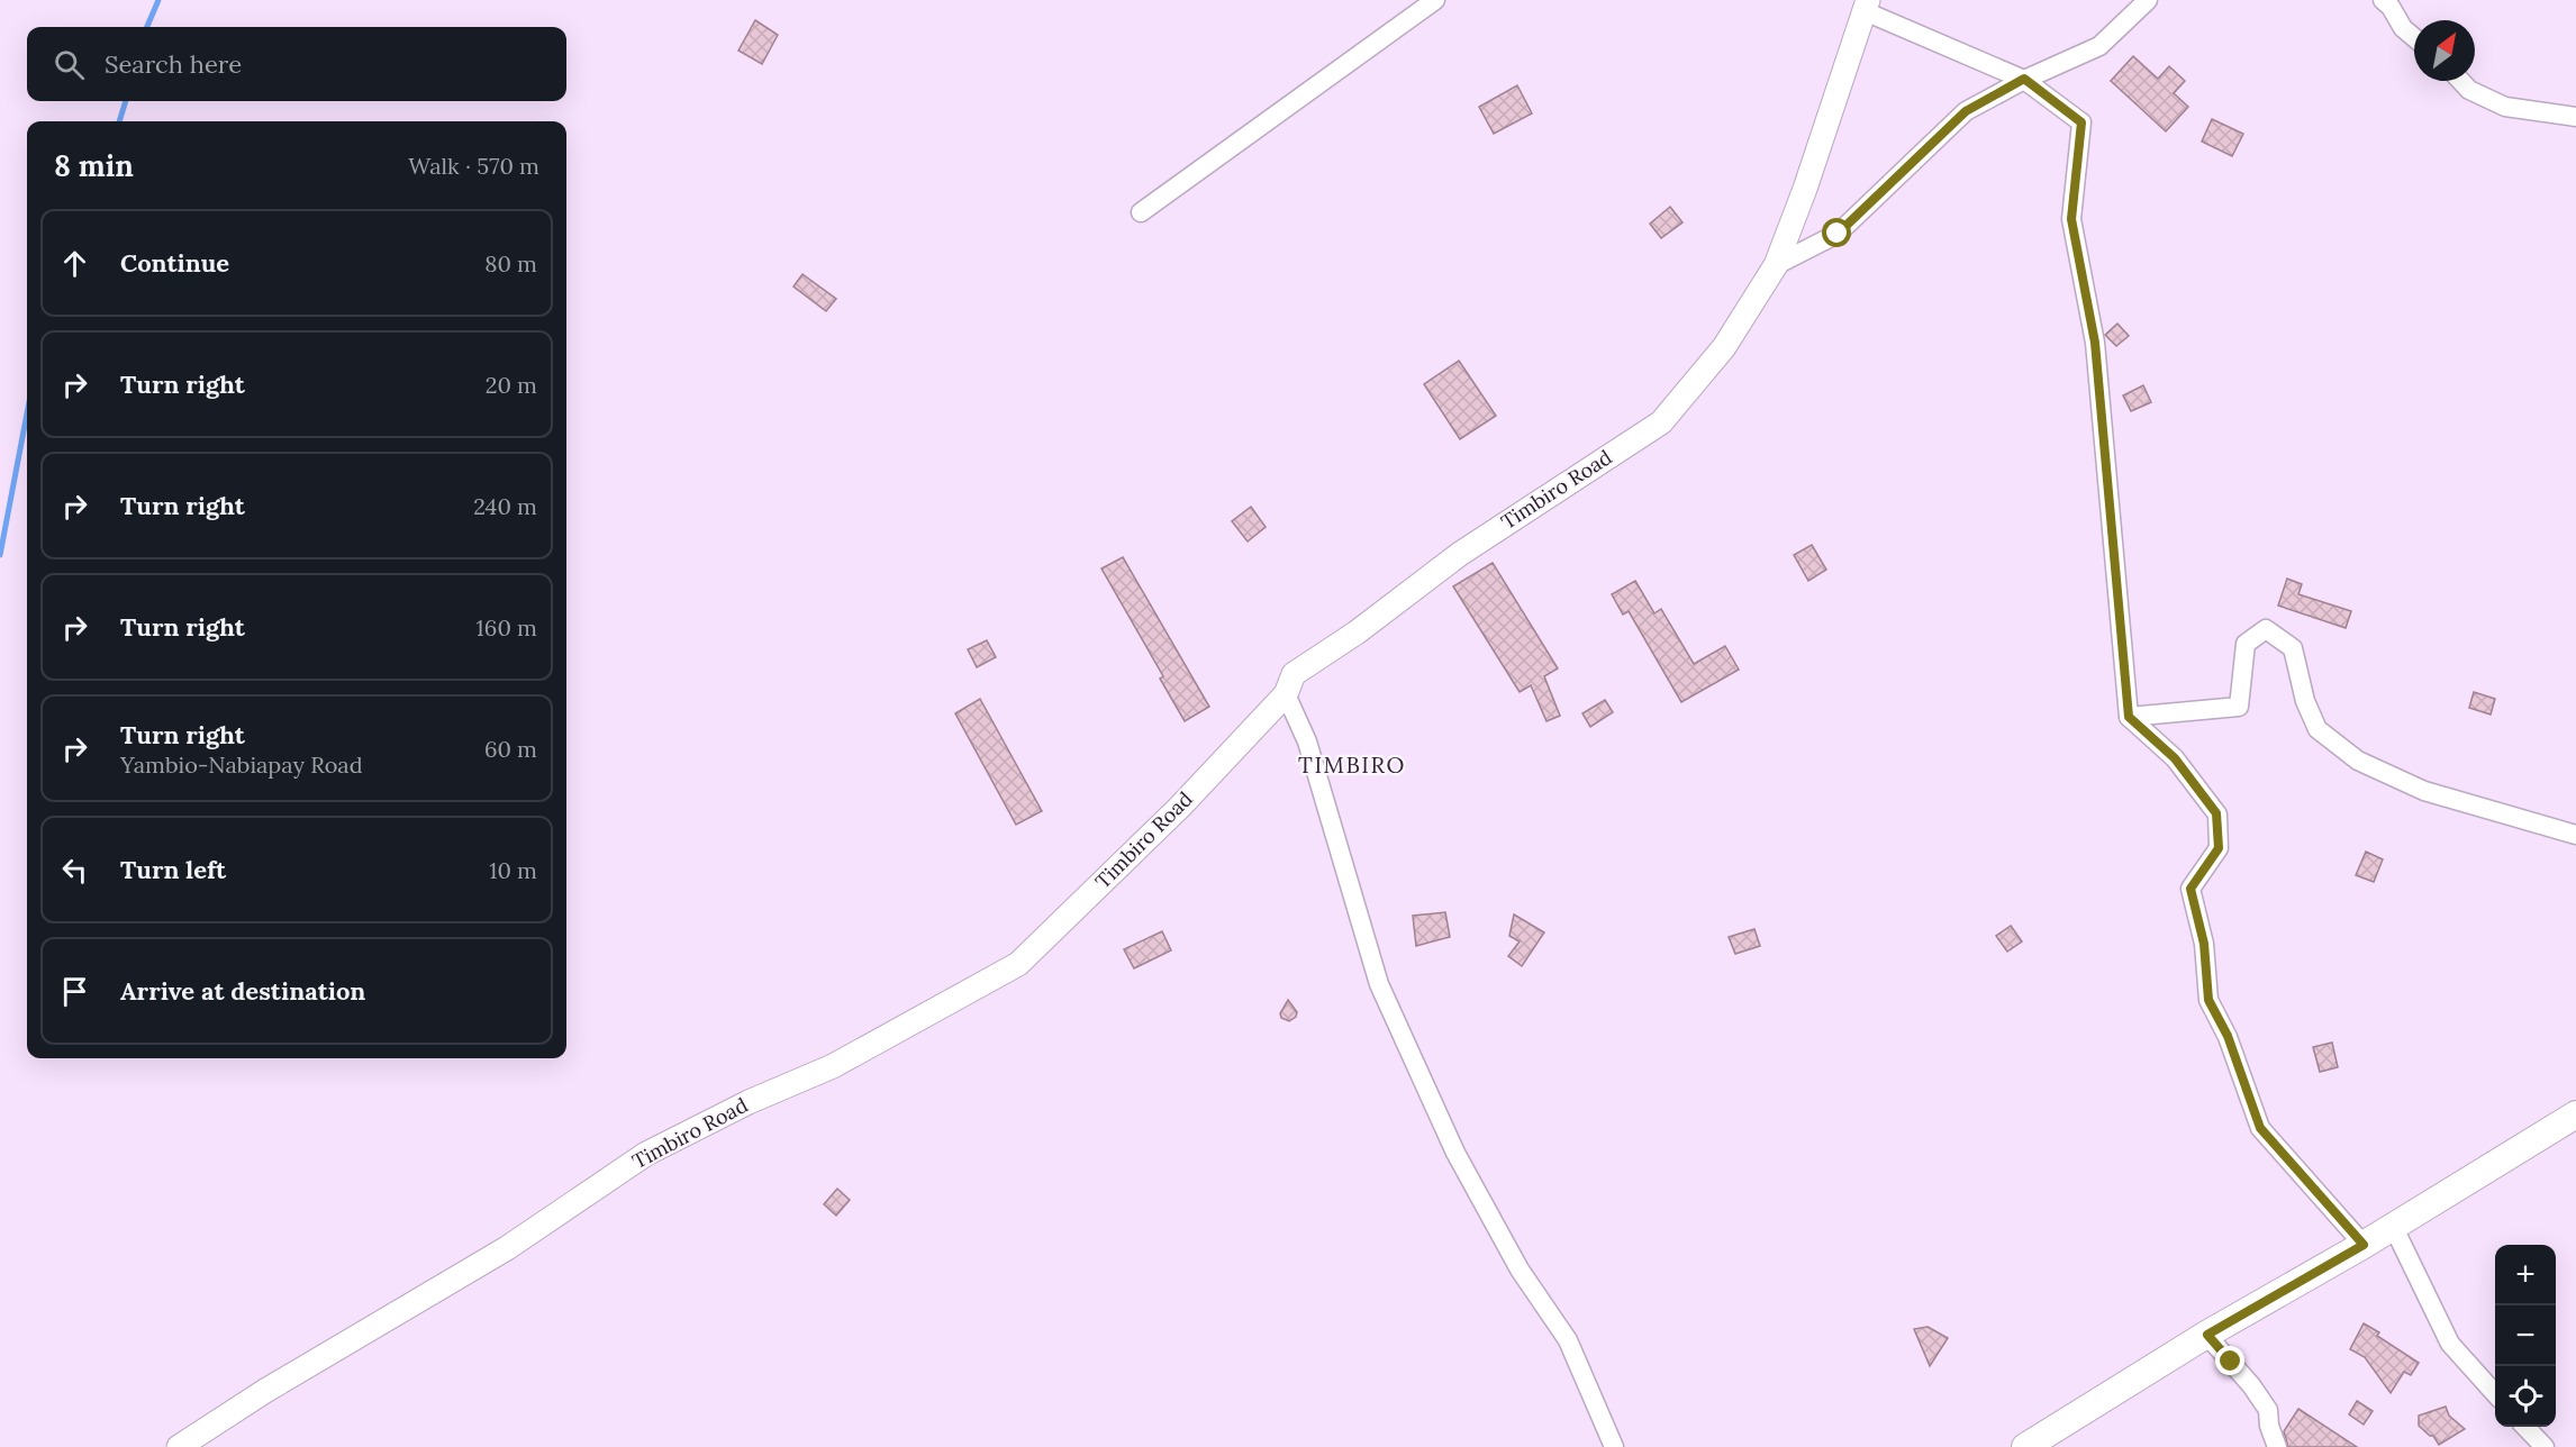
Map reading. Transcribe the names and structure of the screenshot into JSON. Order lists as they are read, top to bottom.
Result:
{
  "streets": {
    "street": ["Timbiro Road"]
  },
  "districts": ["TIMBIRO"],
  "north": "top right",
  "page": {
    "search": "Search here",
    "heading": ["8 min", "Walk · 570 m"],
    "list": [
      ["Continue", "80 m"],
      ["Turn right", "20 m"],
      ["Turn right", "240 m"],
      ["Turn right", "160 m"],
      ["Turn right", "Yambio-Nabiapay Road", "60 m"],
      ["Turn left", "10 m"],
      "Arrive at destination"
    ],
    "map_buttons": ["+", "−"]
  }
}
